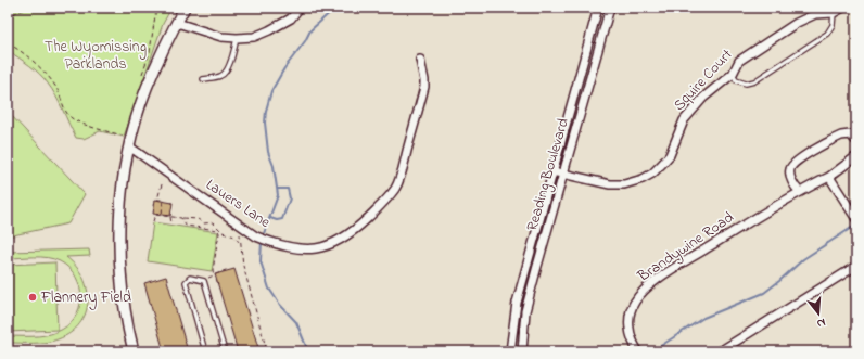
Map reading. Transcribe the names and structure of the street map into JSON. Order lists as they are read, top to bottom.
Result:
{
  "streets": {
    "street": [
      "Squire Court",
      "Reading Boulevard",
      "Lauers Lane",
      "Brandywine Road"
    ]
  },
  "crossings": [
    ["Squire Court", "Reading Boulevard"]
  ],
  "parks": ["The Wyomissing Parklands"],
  "places": ["Flannery Field"],
  "north": "bottom"
}
